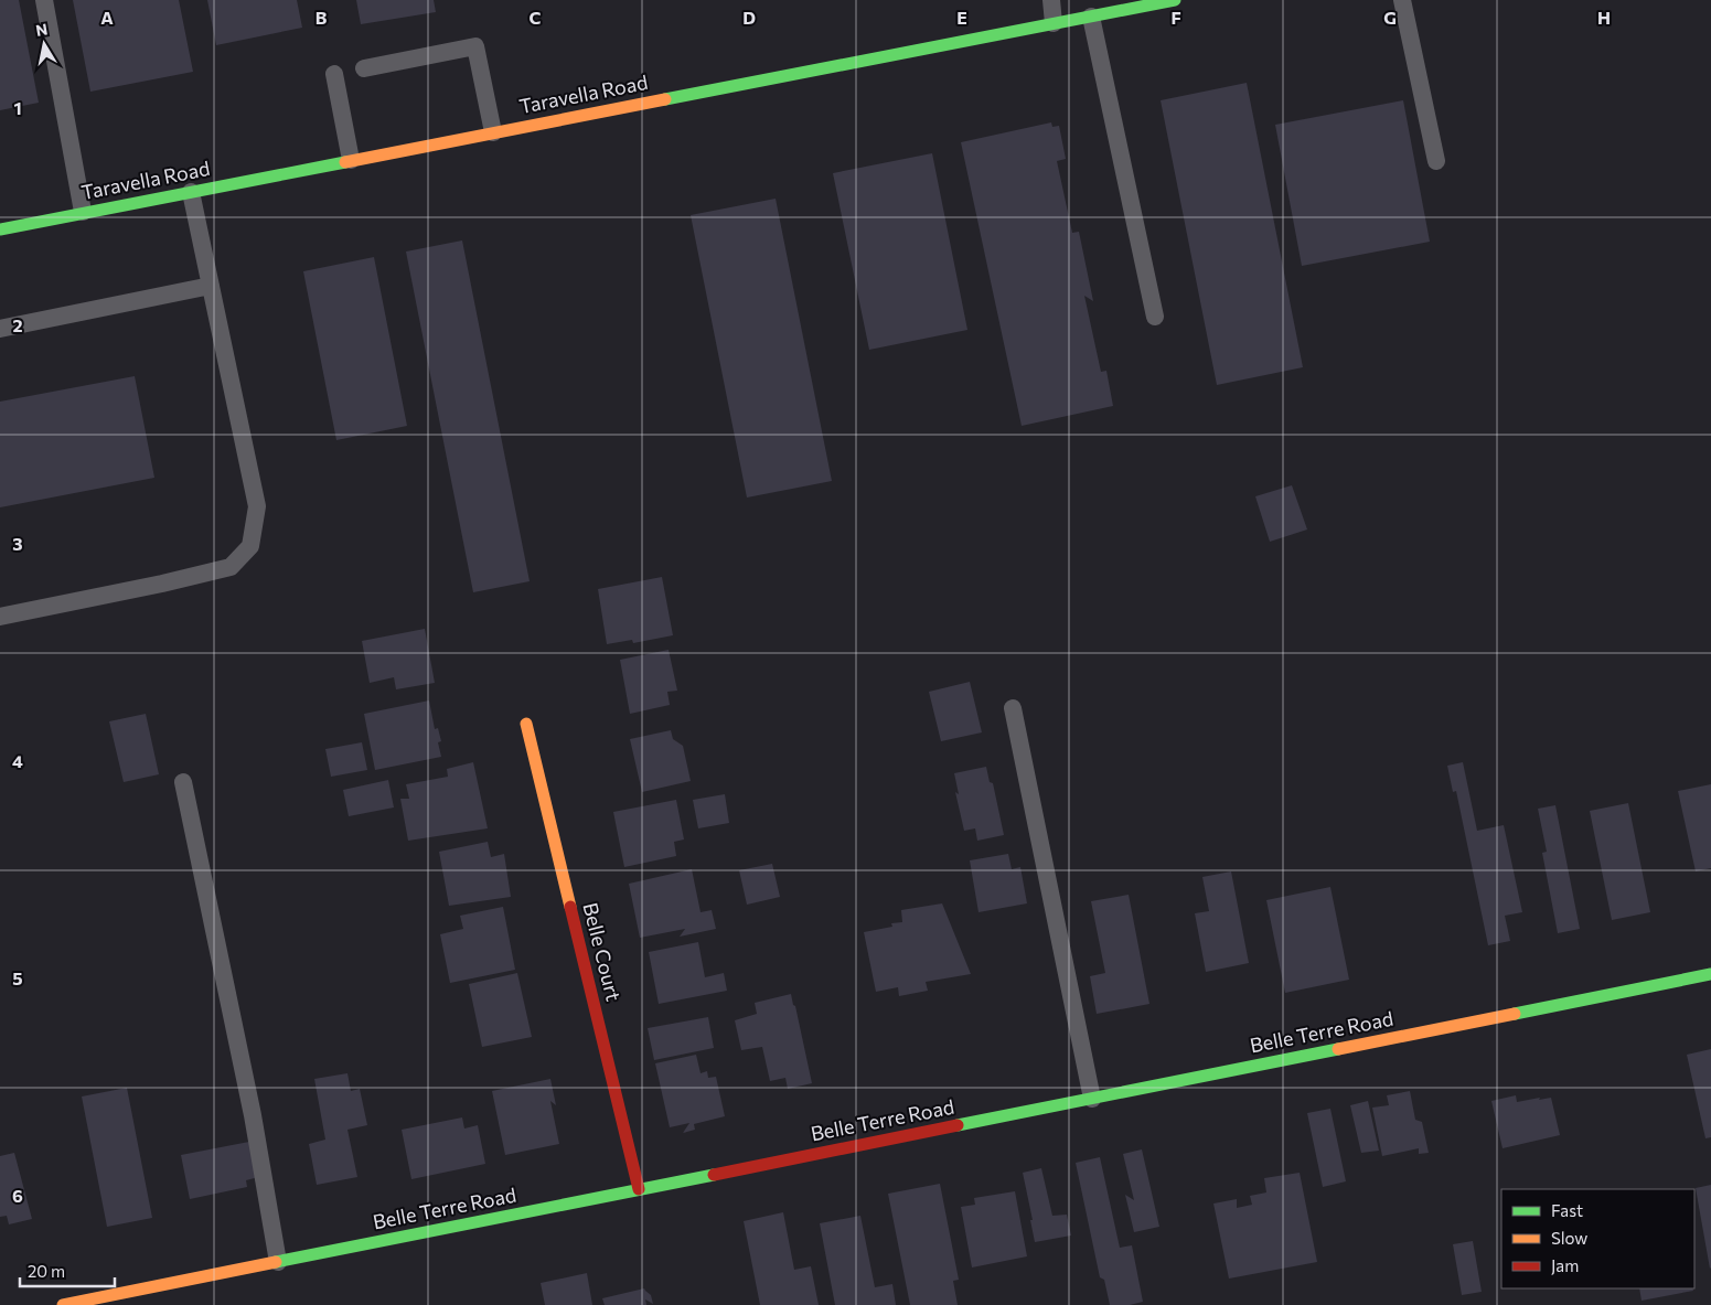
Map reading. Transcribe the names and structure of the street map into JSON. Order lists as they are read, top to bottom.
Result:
{
  "streets": {
    "street": ["Taravella Road", "Belle Court", "Belle Terre Road"]
  },
  "crossings": [
    ["Belle Court", "Belle Terre Road"]
  ],
  "legend": ["Fast", "Slow", "Jam"],
  "scale_bar": "20 m",
  "north": "top",
  "grid": {
    "columns": [
      "A",
      "B",
      "C",
      "D",
      "E",
      "F",
      "G",
      "H"
    ],
    "rows": [
      "1",
      "2",
      "3",
      "4",
      "5",
      "6"
    ]
  }
}
